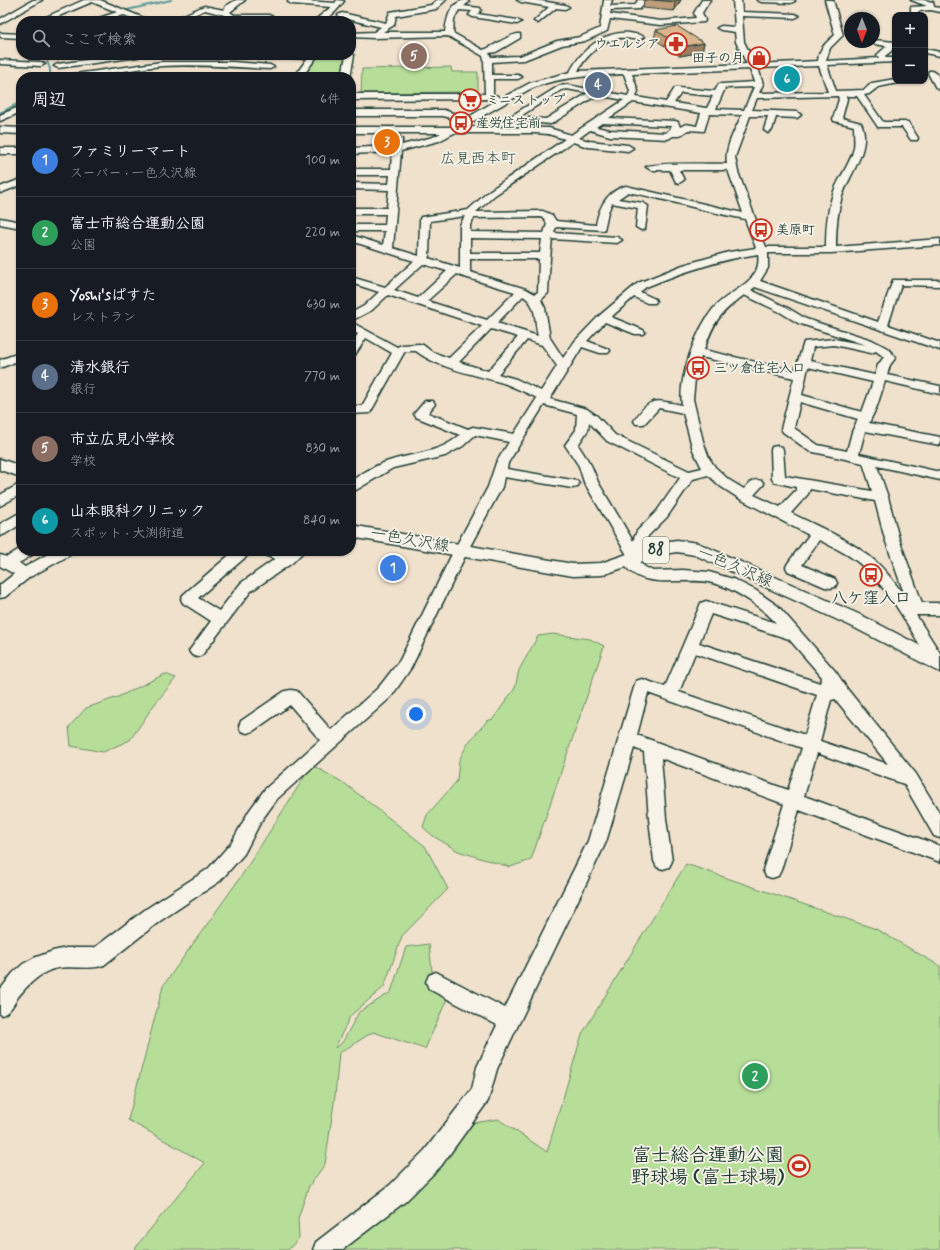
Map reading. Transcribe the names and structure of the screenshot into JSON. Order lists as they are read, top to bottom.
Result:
{
  "streets": {
    "main road": ["一色久沢線", "88"]
  },
  "districts": ["広見西本町"],
  "places": {
    "pharmacy": ["ウエルシア"],
    "shop": ["田子の月"],
    "supermarket": ["ミニストップ"],
    "bus stop": [
      "産労住宅前",
      "美原町",
      "三ツ倉住宅入口",
      "八ケ窪入口"
    ],
    "sports": ["富士総合運動公園 野球場 (富士球場)"]
  },
  "north": "bottom",
  "page": {
    "map_buttons": ["+", "−"],
    "search": "ここで検索",
    "pins": [
      "5",
      "6",
      "4",
      "3",
      "1",
      "2"
    ],
    "heading": ["周辺", "6件"],
    "list": [
      {
        "mark": "1",
        "name": "ファミリーマート",
        "note": "スーパー · 一色久沢線",
        "value": "100 m"
      },
      {
        "mark": "2",
        "name": "富士市総合運動公園",
        "note": "公園",
        "value": "220 m"
      },
      {
        "mark": "3",
        "name": "Yoshi'sぱすた",
        "note": "レストラン",
        "value": "630 m"
      },
      {
        "mark": "4",
        "name": "清水銀行",
        "note": "銀行",
        "value": "770 m"
      },
      {
        "mark": "5",
        "name": "市立広見小学校",
        "note": "学校",
        "value": "830 m"
      },
      {
        "mark": "6",
        "name": "山本眼科クリニック",
        "note": "スポット · 大渕街道",
        "value": "840 m"
      }
    ]
  }
}
